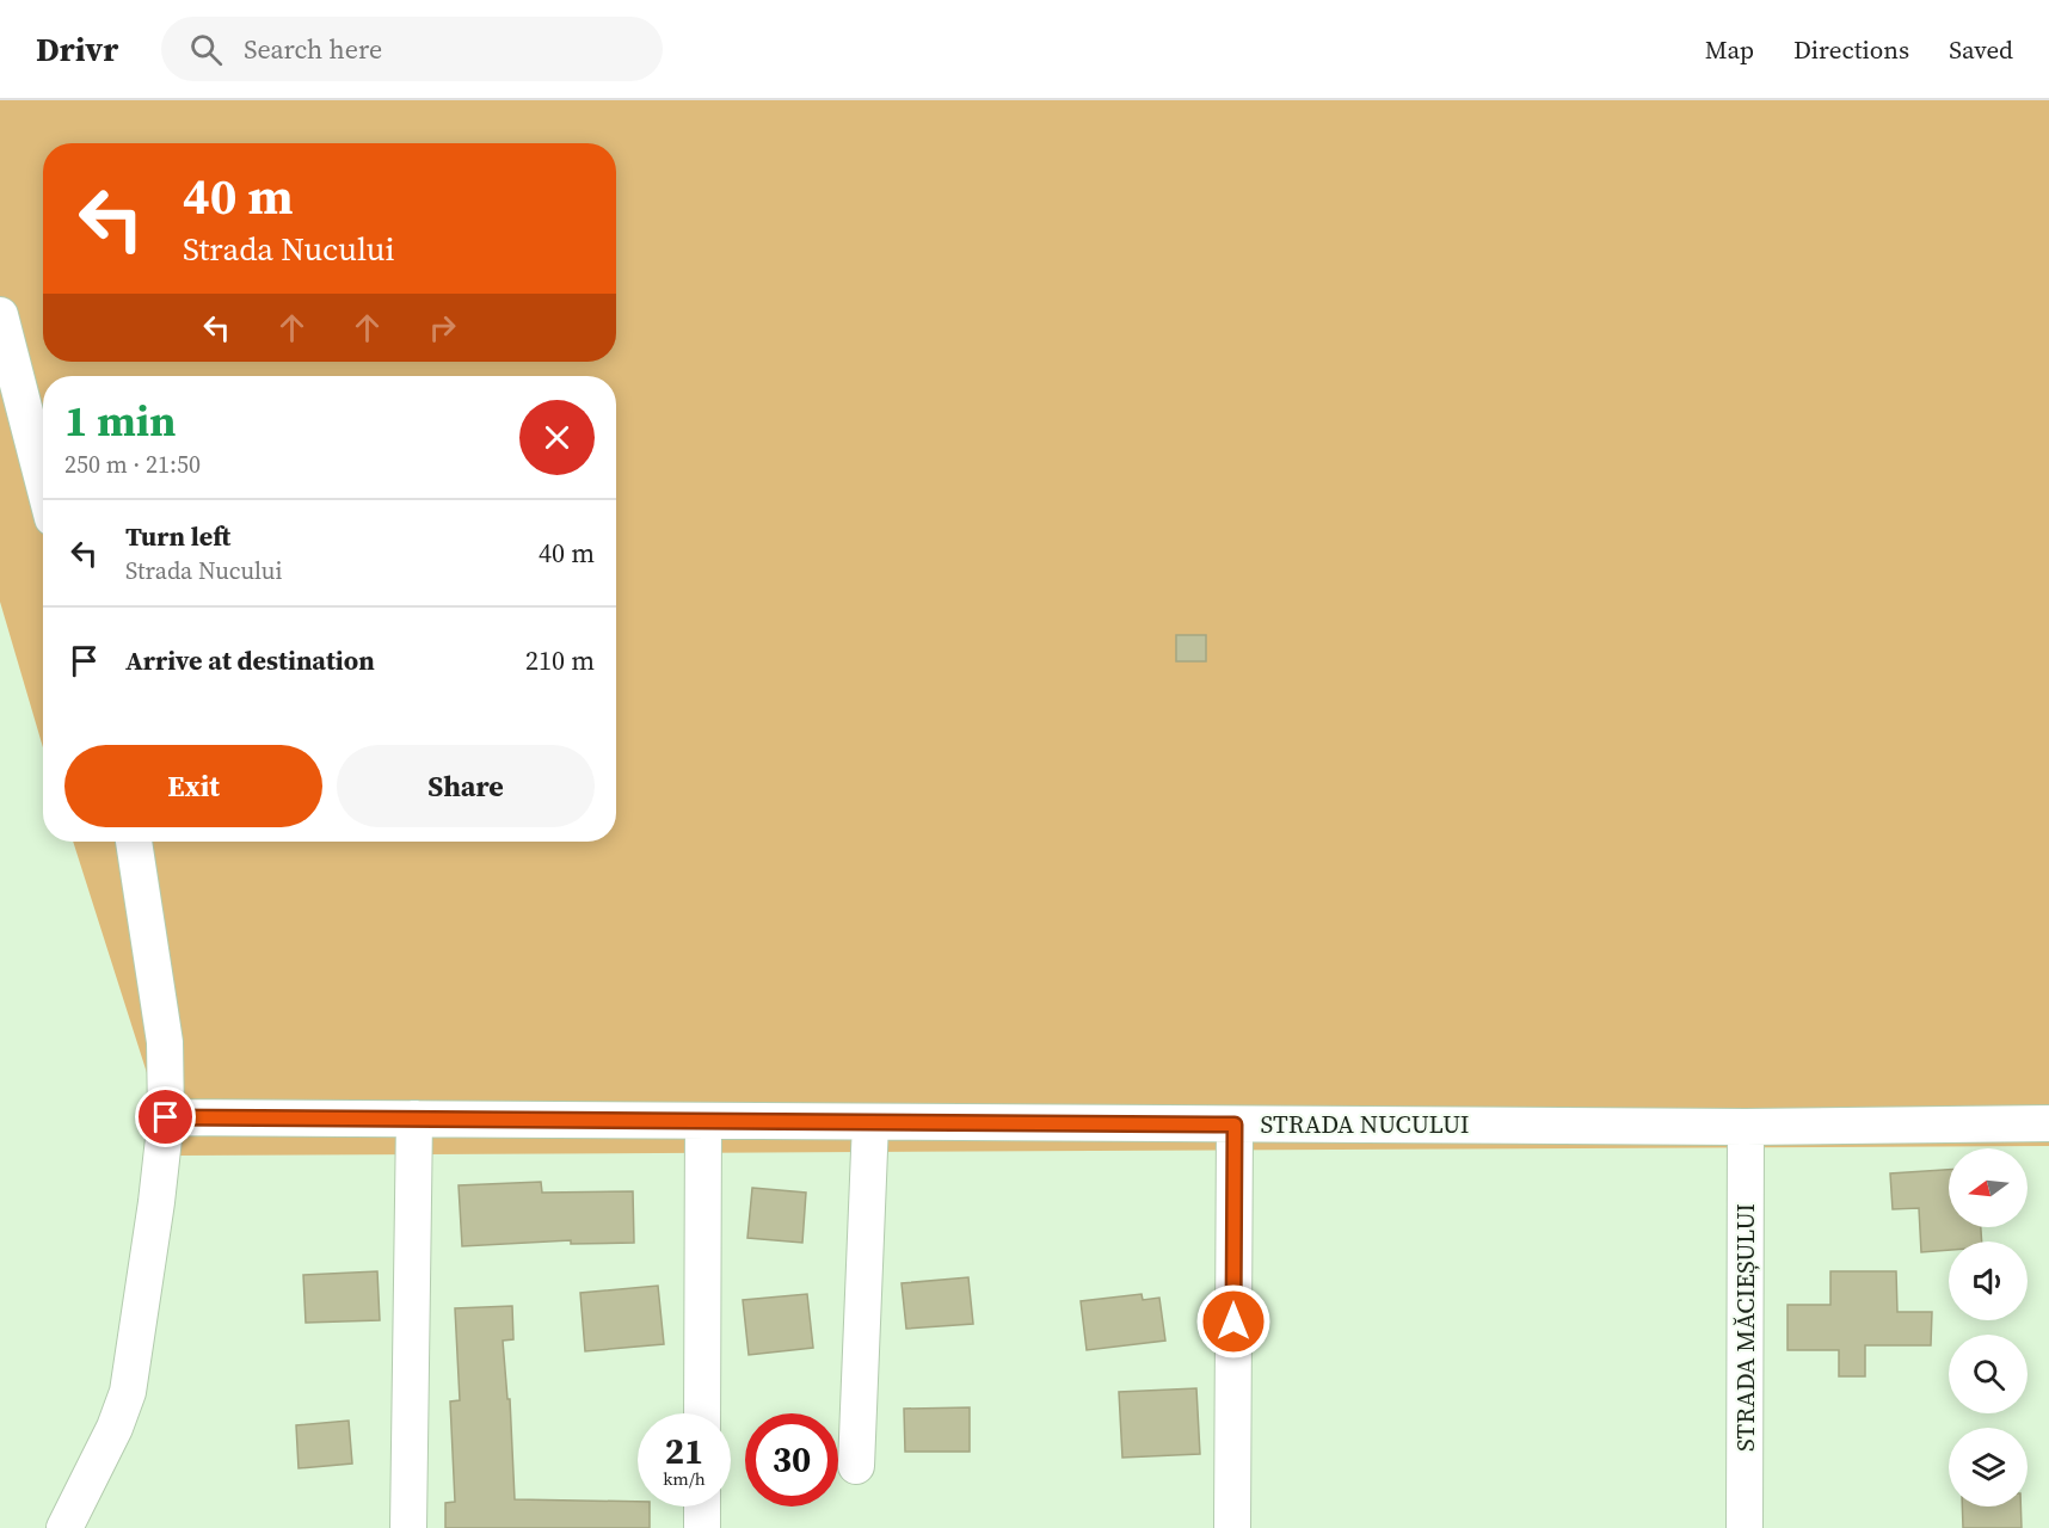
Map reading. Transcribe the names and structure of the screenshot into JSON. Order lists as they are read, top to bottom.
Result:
{
  "streets": {
    "street": ["STRADA NUCULUI", "STRADA MĂCIEȘULUI"]
  },
  "crossings": [
    ["STRADA NUCULUI", "STRADA MĂCIEȘULUI"]
  ],
  "north": "left",
  "page": {
    "header": "Drivr",
    "search": "Search here",
    "nav": ["Map", "Directions", "Saved"],
    "turn": ["40 m", "Strada Nucului"],
    "heading": ["1 min", "250 m · 21:50"],
    "list": [
      {
        "name": "Turn left",
        "note": "Strada Nucului",
        "value": "40 m"
      },
      {
        "name": "Arrive at destination",
        "value": "210 m"
      }
    ],
    "buttons": ["Exit", "Share"],
    "speed": "21 km/h",
    "limit": "30"
  }
}
